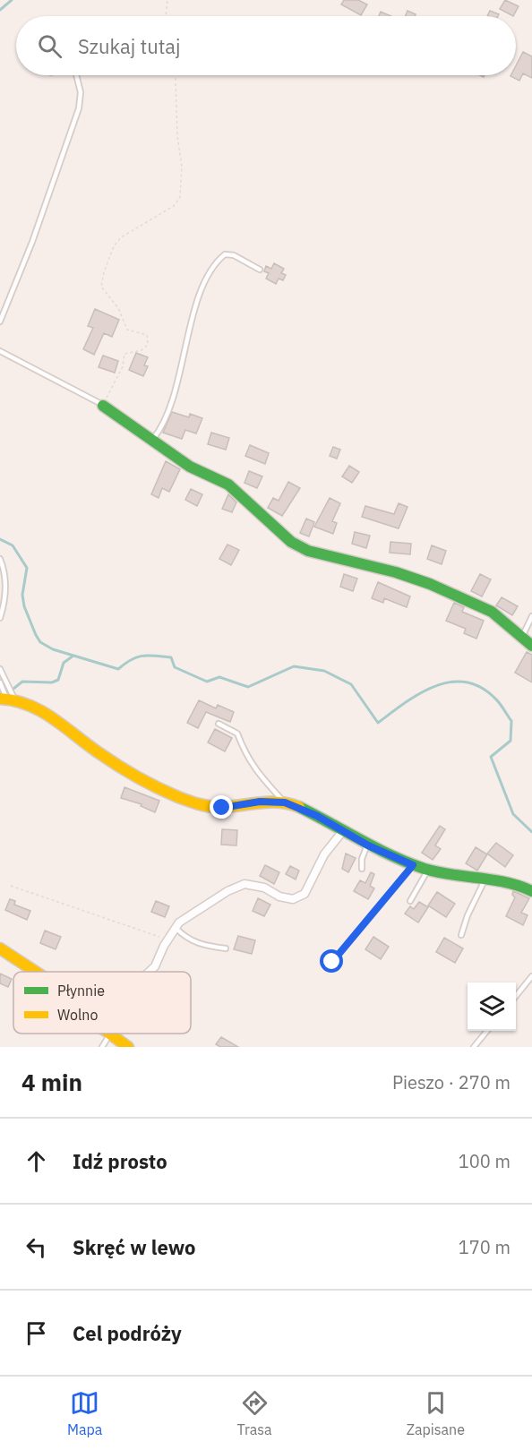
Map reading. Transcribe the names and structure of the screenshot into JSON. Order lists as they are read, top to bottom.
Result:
{
  "legend": ["Płynnie", "Wolno"],
  "page": {
    "search": "Szukaj tutaj",
    "heading": ["4 min", "Pieszo · 270 m"],
    "list": [
      ["Idź prosto", "100 m"],
      ["Skręć w lewo", "170 m"],
      "Cel podróży"
    ],
    "nav": ["Mapa", "Trasa", "Zapisane"]
  }
}
